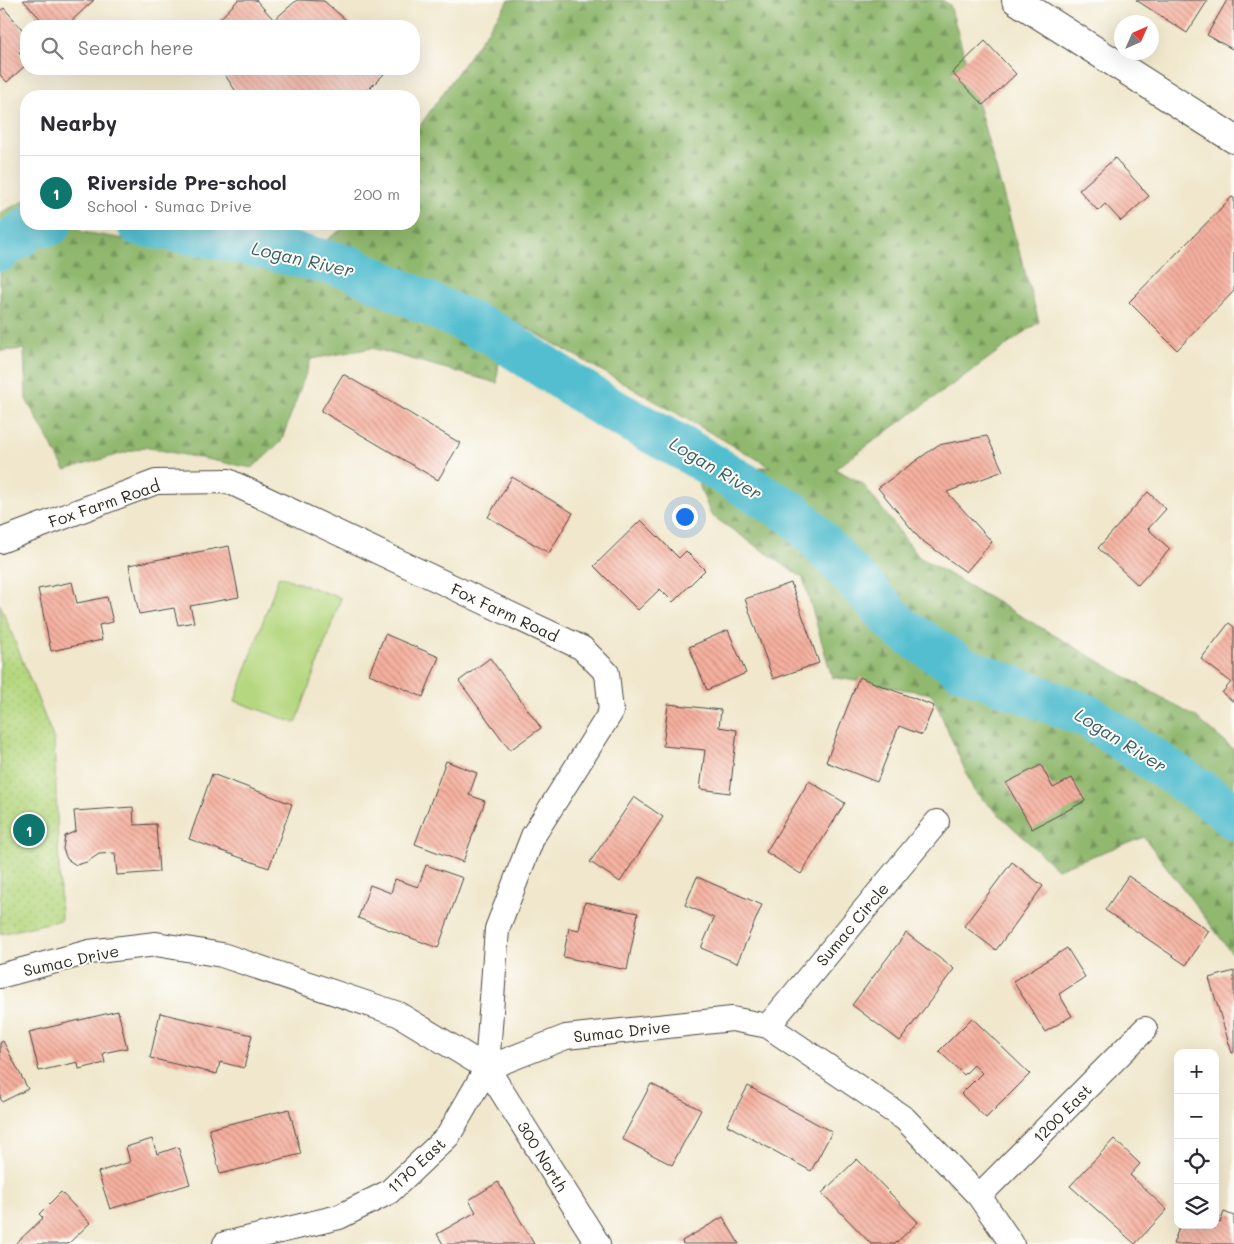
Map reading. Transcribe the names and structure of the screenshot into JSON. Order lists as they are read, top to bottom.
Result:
{
  "streets": {
    "street": [
      "Fox Farm Road",
      "Sumac Circle",
      "Sumac Drive",
      "1200 East",
      "300 North",
      "1170 East"
    ]
  },
  "crossings": [
    ["Fox Farm Road", "Sumac Drive"],
    ["Fox Farm Road", "300 North"],
    ["Fox Farm Road", "1170 East"],
    ["Sumac Circle", "Sumac Drive"],
    ["Sumac Drive", "1200 East"],
    ["Sumac Drive", "300 North"],
    ["Sumac Drive", "1170 East"],
    ["300 North", "1170 East"]
  ],
  "water": ["Logan River"],
  "north": "top right",
  "page": {
    "search": "Search here",
    "heading": "Nearby",
    "list": [
      {
        "mark": "1",
        "name": "Riverside Pre-school",
        "note": "School · Sumac Drive",
        "value": "200 m"
      }
    ],
    "pins": "1",
    "map_buttons": ["+", "−"]
  }
}
